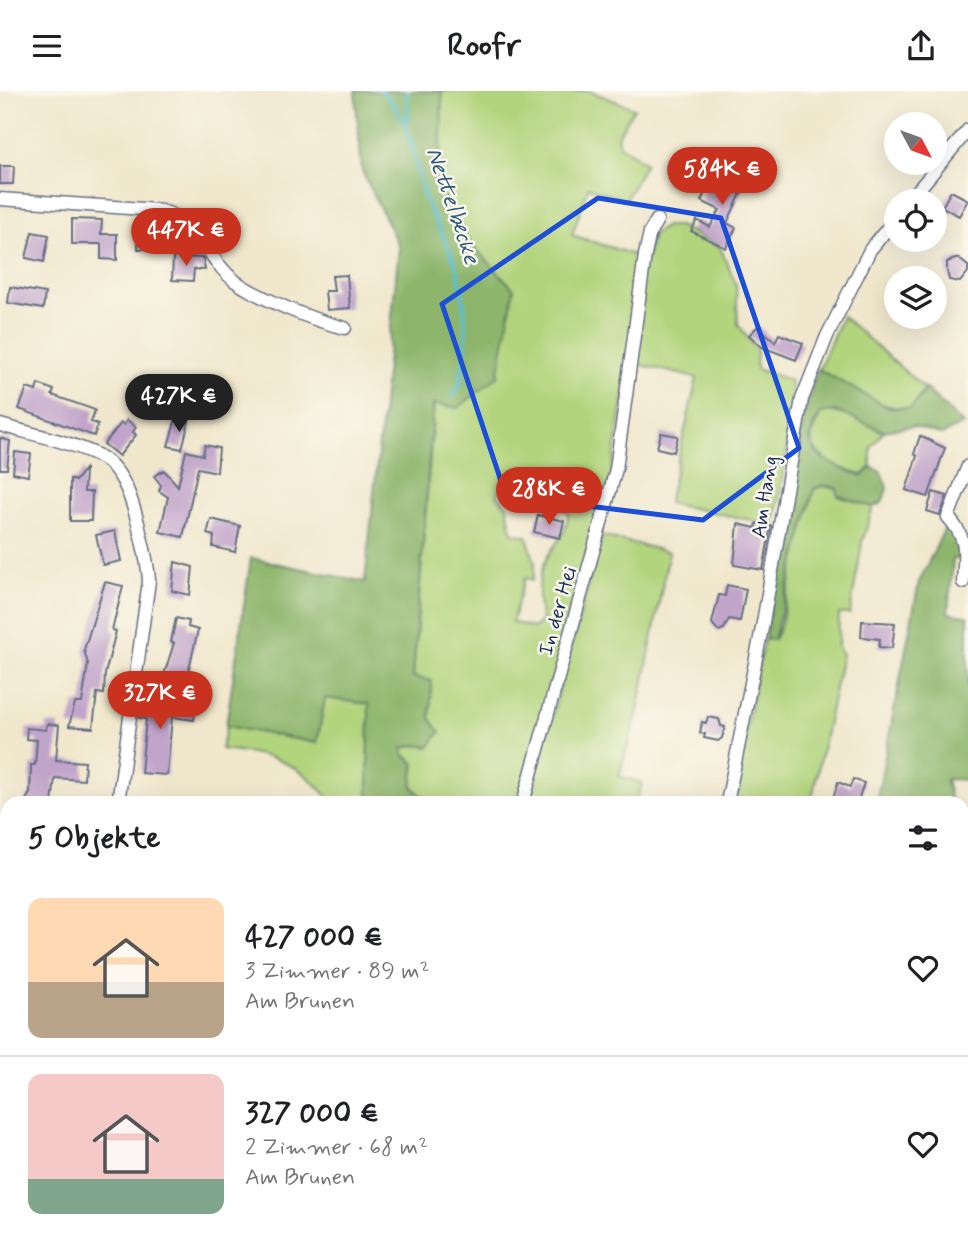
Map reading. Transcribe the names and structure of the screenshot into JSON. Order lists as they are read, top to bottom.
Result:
{
  "streets": {
    "street": ["Am Hang", "In der Hei"]
  },
  "water": ["Nettelbecke"],
  "north": "bottom right",
  "page": {
    "header": "Roofr",
    "price": [
      "584K €",
      "447K €",
      "427K €",
      "288K €",
      "327K €"
    ],
    "heading": "5 Objekte",
    "list": [
      {
        "name": "427 000 €",
        "note": "3 Zimmer · 89 m² · Am Brunen"
      },
      {
        "name": "327 000 €",
        "note": "2 Zimmer · 68 m² · Am Brunen"
      }
    ]
  }
}
